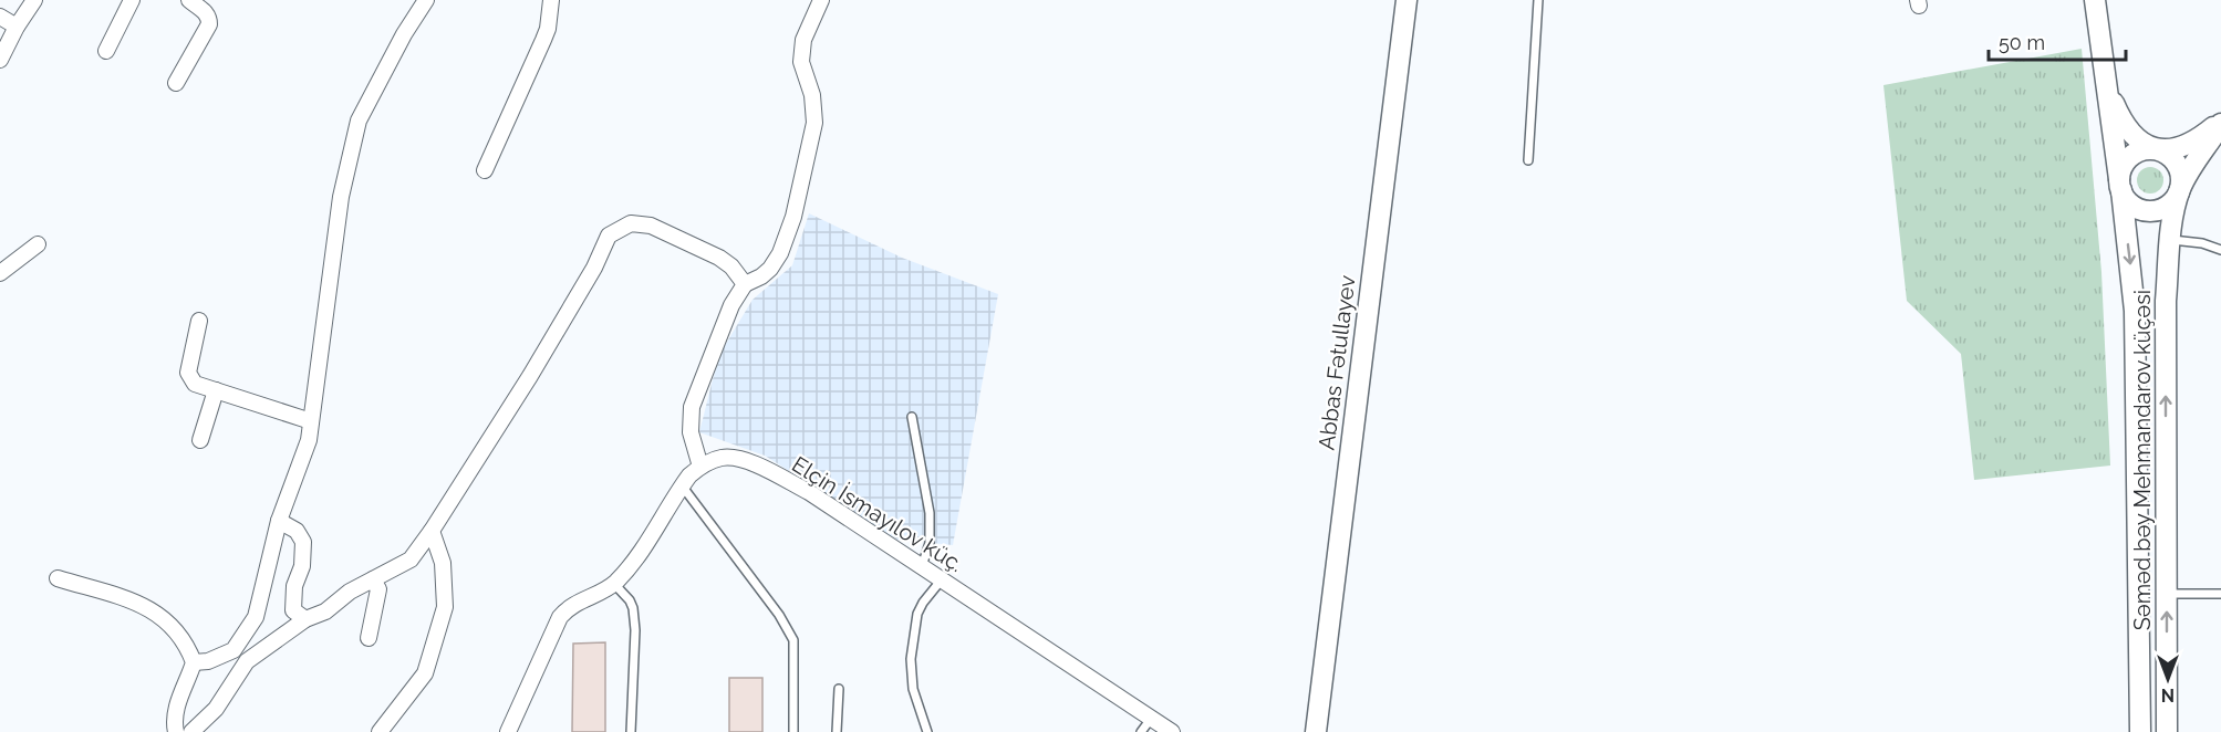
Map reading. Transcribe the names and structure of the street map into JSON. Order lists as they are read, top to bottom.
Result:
{
  "streets": {
    "main road": ["Abbas Fətullayev", "Səməd bəy Mehmandarov küçəsi"],
    "street": ["Elçin İsmayılov küç."]
  },
  "scale_bar": "50 m",
  "north": "bottom"
}
